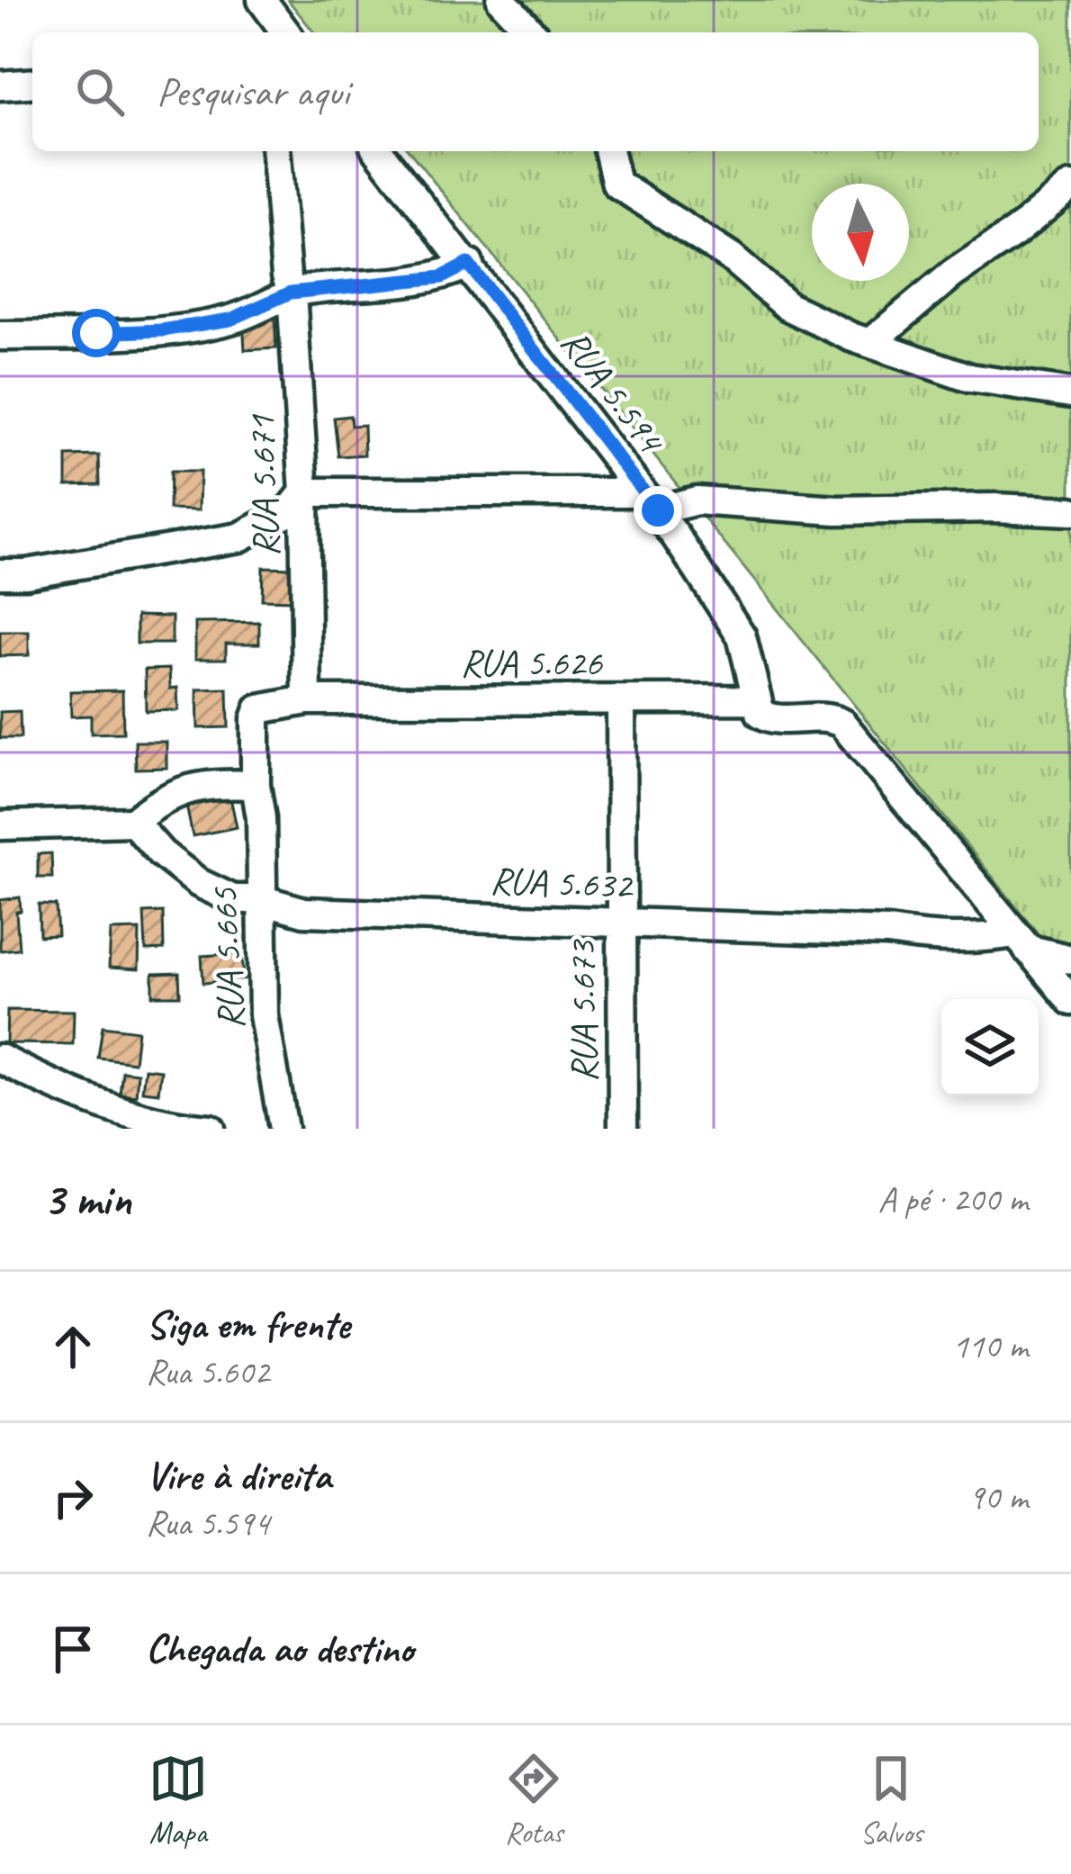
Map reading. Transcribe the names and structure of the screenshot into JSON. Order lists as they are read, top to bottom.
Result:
{
  "streets": {
    "street": [
      "RUA 5.594",
      "RUA 5.671",
      "RUA 5.626",
      "RUA 5.632",
      "RUA 5.665",
      "RUA 5.673"
    ]
  },
  "crossings": [
    ["RUA 5.594", "RUA 5.626"],
    ["RUA 5.671", "RUA 5.626"],
    ["RUA 5.626", "RUA 5.673"],
    ["RUA 5.632", "RUA 5.665"],
    ["RUA 5.632", "RUA 5.673"]
  ],
  "north": "bottom",
  "page": {
    "search": "Pesquisar aqui",
    "heading": ["3 min", "A pé · 200 m"],
    "list": [
      ["Siga em frente", "Rua 5.602", "110 m"],
      ["Vire à direita", "Rua 5.594", "90 m"],
      "Chegada ao destino"
    ],
    "nav": ["Mapa", "Rotas", "Salvos"]
  }
}
